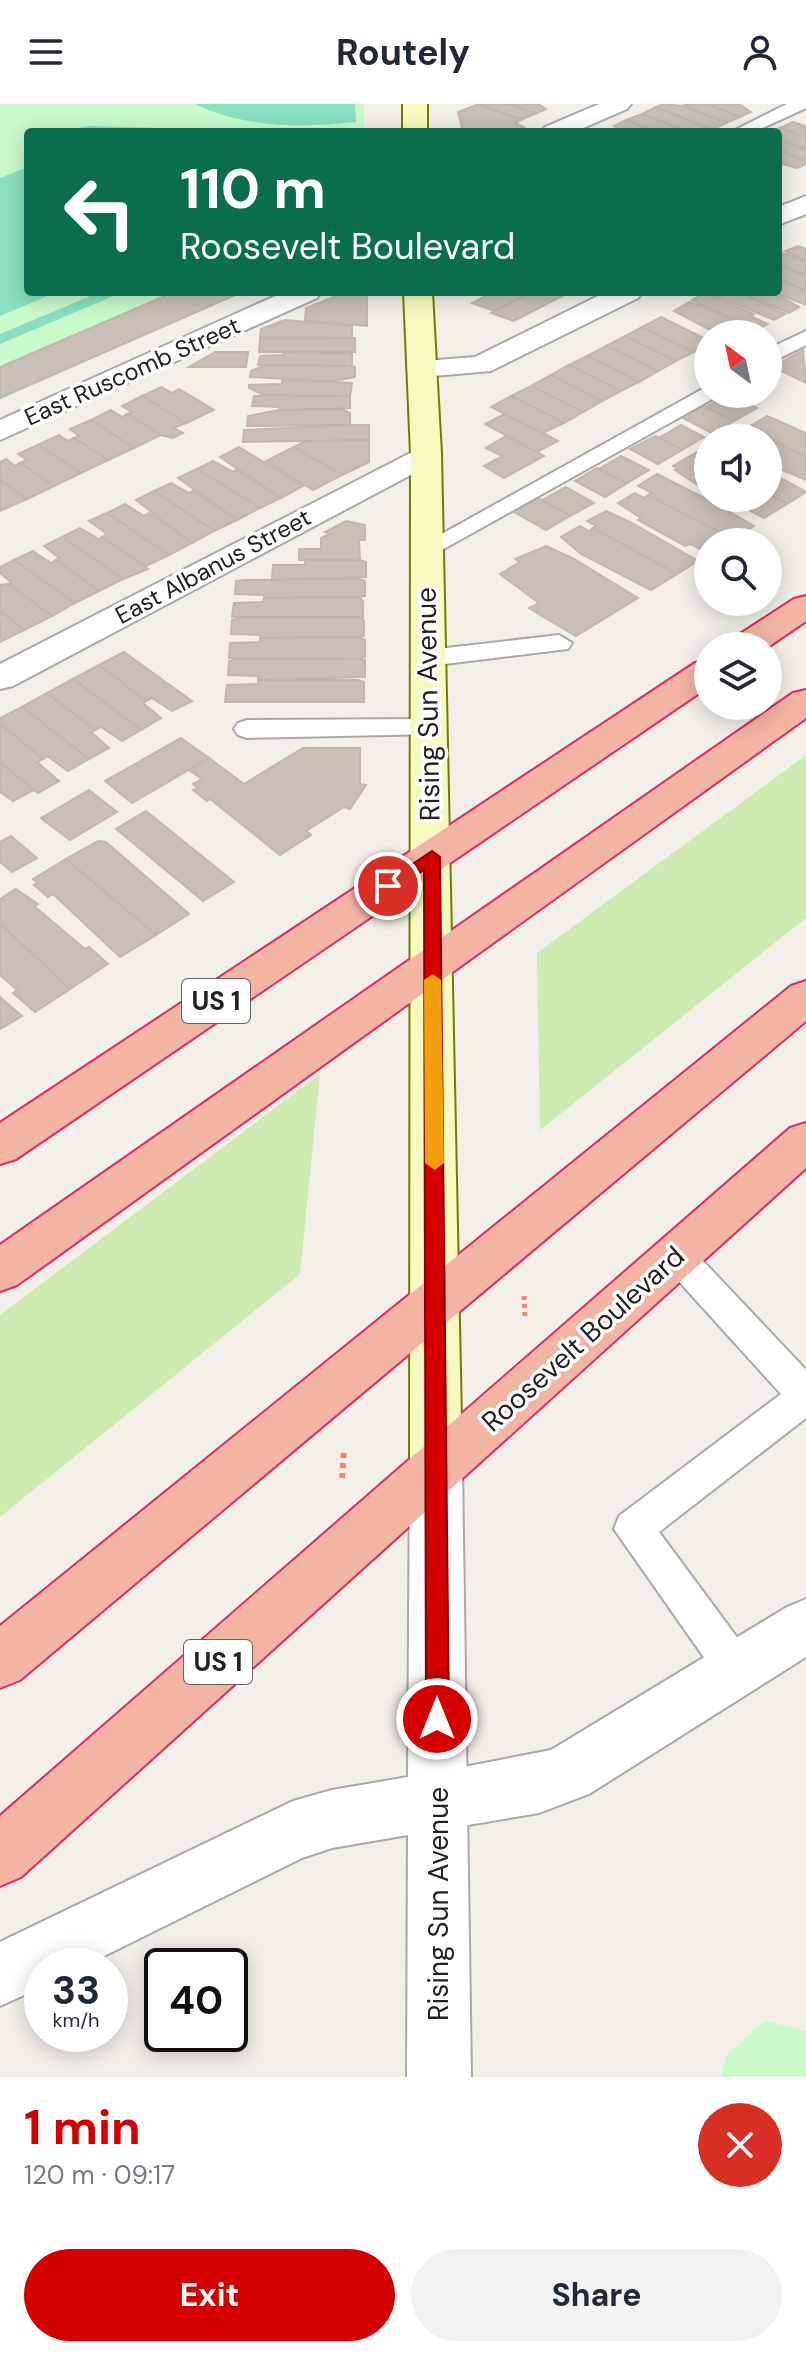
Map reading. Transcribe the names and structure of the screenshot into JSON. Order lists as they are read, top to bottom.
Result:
{
  "streets": {
    "highway": ["US 1", "Roosevelt Boulevard"],
    "main road": ["Rising Sun Avenue"],
    "street": ["East Ruscomb Street", "East Albanus Street"]
  },
  "crossings": [
    ["East Albanus Street", "Rising Sun Avenue"],
    ["Rising Sun Avenue", "US 1"],
    ["Rising Sun Avenue", "Roosevelt Boulevard"]
  ],
  "north": "top left",
  "page": {
    "header": "Routely",
    "turn": ["110 m", "Roosevelt Boulevard"],
    "speed": "33 km/h",
    "limit": "40",
    "heading": ["1 min", "120 m · 09:17"],
    "buttons": ["Exit", "Share"]
  }
}
